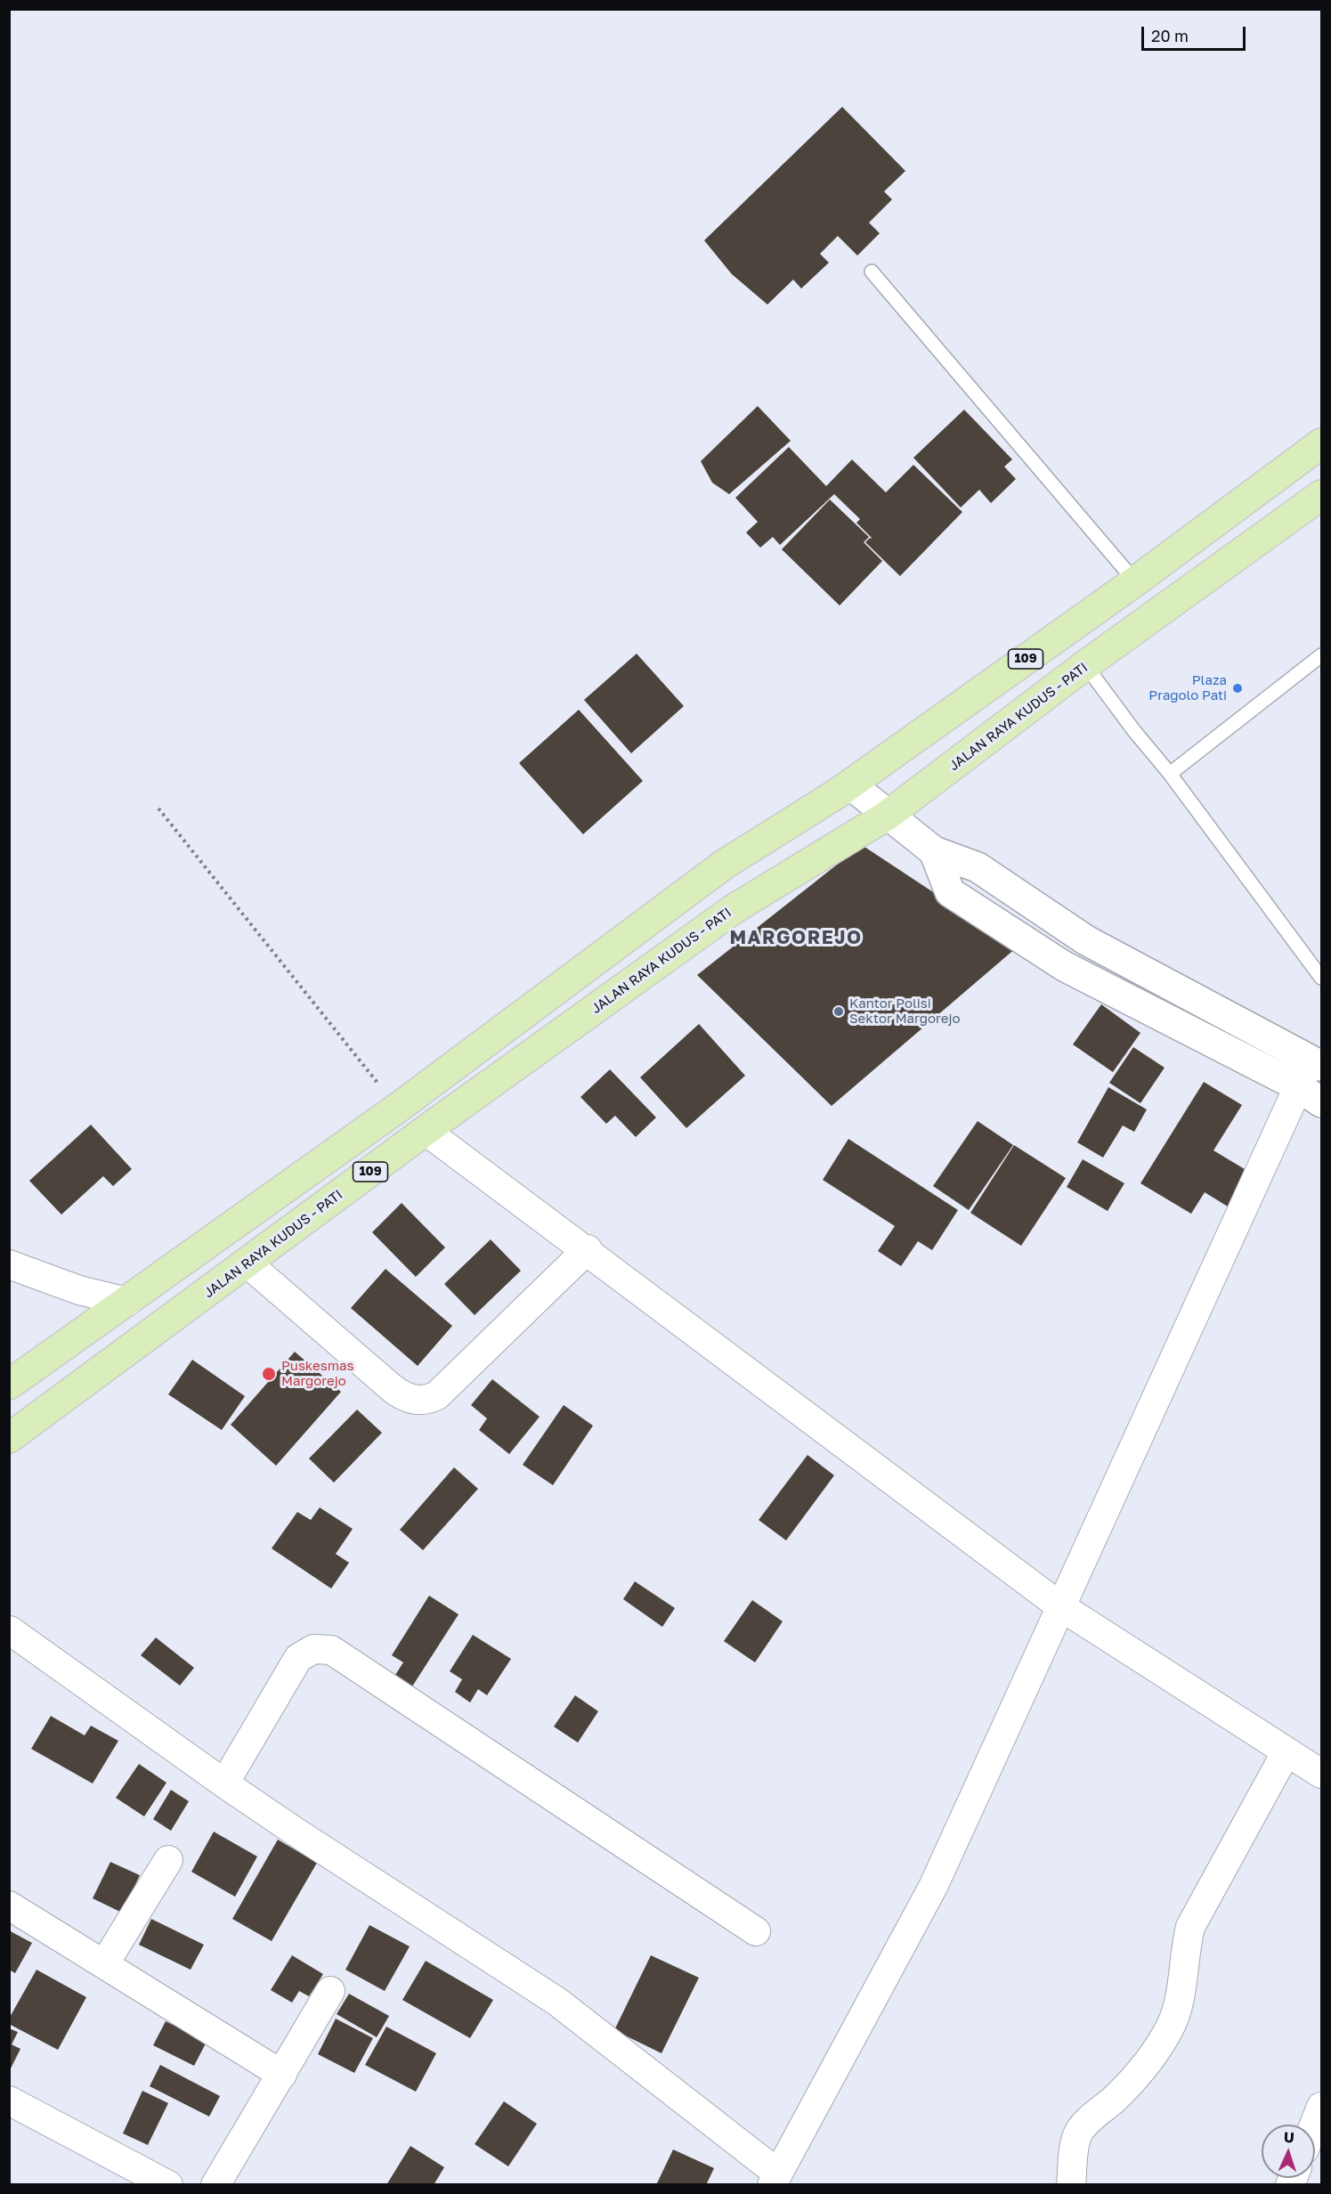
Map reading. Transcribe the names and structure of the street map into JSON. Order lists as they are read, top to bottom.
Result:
{
  "streets": {
    "main road": ["109", "JALAN RAYA KUDUS - PATI"]
  },
  "districts": ["MARGOREJO"],
  "places": ["Plaza Pragolo Pati", "Kantor Polisi Sektor Margorejo", "Puskesmas Margorejo"],
  "scale_bar": "20 m",
  "north": "top"
}
